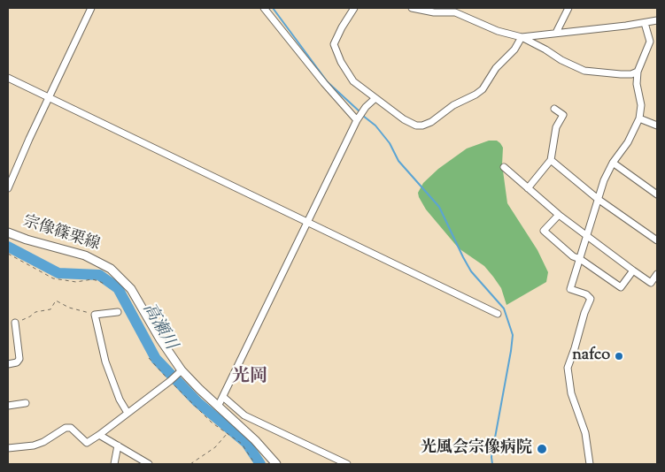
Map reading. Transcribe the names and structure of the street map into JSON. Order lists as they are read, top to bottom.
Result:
{
  "streets": {
    "main road": ["宗像篠栗線"]
  },
  "districts": ["光岡"],
  "water": ["高瀬川"],
  "places": ["nafco", "光風会宗像病院"]
}
